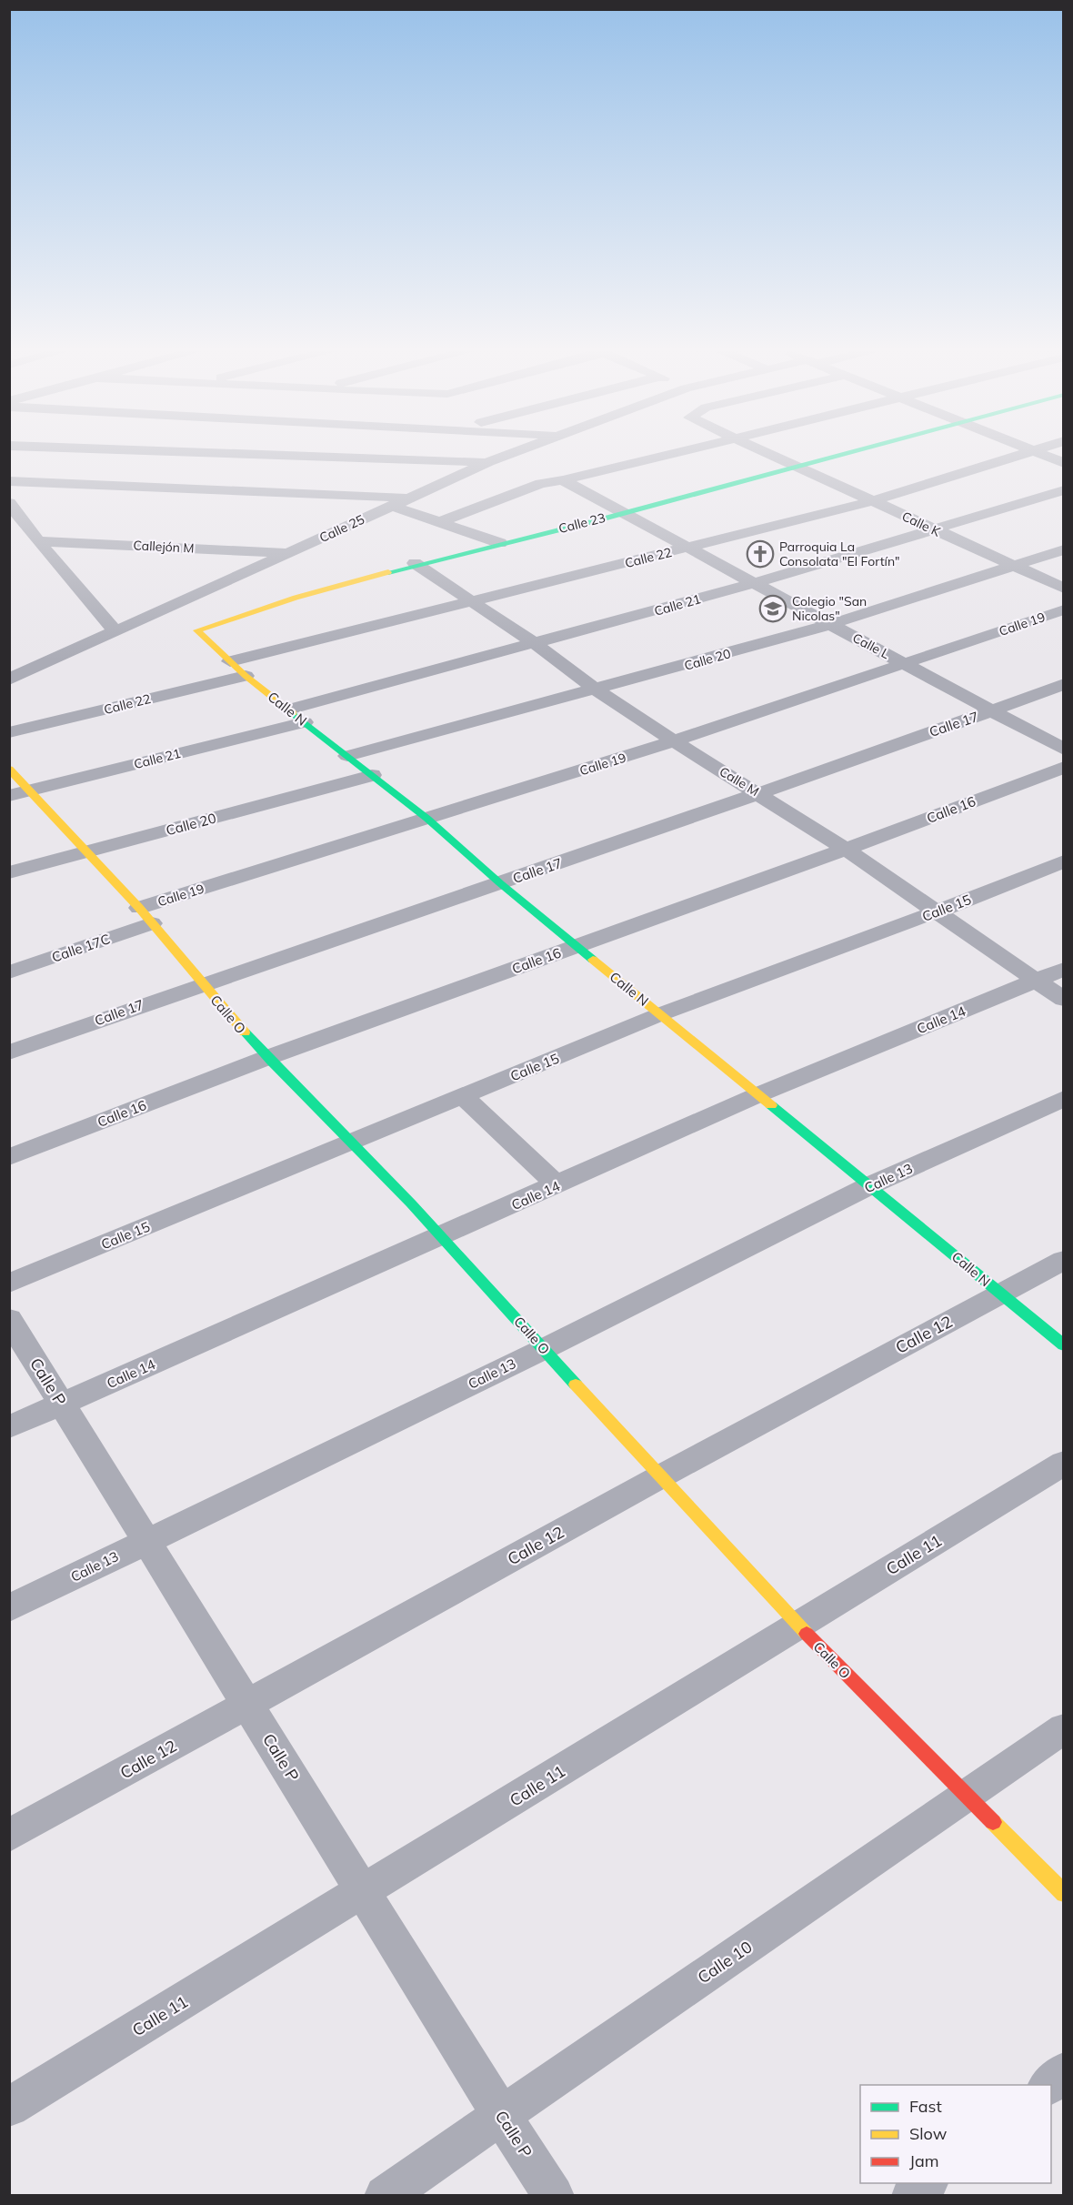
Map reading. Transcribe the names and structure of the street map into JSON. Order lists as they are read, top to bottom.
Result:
{
  "streets": {
    "street": [
      "Calle 23",
      "Calle K",
      "Calle 25",
      "Callejón M",
      "Calle 22",
      "Calle 21",
      "Calle 19",
      "Calle L",
      "Calle 20",
      "Calle N",
      "Calle 17",
      "Calle M",
      "Calle 16",
      "Calle 15",
      "Calle 17C",
      "Calle O",
      "Calle 14",
      "Calle 13",
      "Calle 12",
      "Calle P",
      "Calle 11",
      "Calle 10"
    ]
  },
  "crossings": [
    ["Calle 23", "Calle K"],
    ["Calle 23", "Calle L"],
    ["Calle 23", "Calle N"],
    ["Calle 23", "Calle M"],
    ["Calle K", "Calle 22"],
    ["Calle K", "Calle 21"],
    ["Calle K", "Calle 20"],
    ["Calle 25", "Callejón M"],
    ["Calle 22", "Calle L"],
    ["Calle 22", "Calle N"],
    ["Calle 22", "Calle M"],
    ["Calle 21", "Calle L"],
    ["Calle 21", "Calle N"],
    ["Calle 21", "Calle M"],
    ["Calle 21", "Calle O"],
    ["Calle 19", "Calle L"],
    ["Calle 19", "Calle N"],
    ["Calle 19", "Calle M"],
    ["Calle 19", "Calle 17C"],
    ["Calle 19", "Calle O"],
    ["Calle L", "Calle 20"],
    ["Calle L", "Calle 17"],
    ["Calle 20", "Calle N"],
    ["Calle 20", "Calle M"],
    ["Calle 20", "Calle O"],
    ["Calle N", "Calle 17"],
    ["Calle N", "Calle 16"],
    ["Calle N", "Calle 15"],
    ["Calle N", "Calle 14"],
    ["Calle N", "Calle 13"],
    ["Calle N", "Calle 12"],
    ["Calle 17", "Calle M"],
    ["Calle 17", "Calle O"],
    ["Calle M", "Calle 16"],
    ["Calle M", "Calle 15"],
    ["Calle M", "Calle 14"],
    ["Calle 16", "Calle O"],
    ["Calle 15", "Calle O"],
    ["Calle 17C", "Calle O"],
    ["Calle O", "Calle 14"],
    ["Calle O", "Calle 13"],
    ["Calle O", "Calle 12"],
    ["Calle O", "Calle 11"],
    ["Calle O", "Calle 10"],
    ["Calle 14", "Calle P"],
    ["Calle 13", "Calle P"],
    ["Calle 12", "Calle P"],
    ["Calle P", "Calle 11"],
    ["Calle P", "Calle 10"]
  ],
  "places": {
    "church": ["Parroquia La Consolata \"El Fortín\""],
    "school or university": ["Colegio \"San Nicolas\""]
  },
  "legend": ["Fast", "Slow", "Jam"]
}
